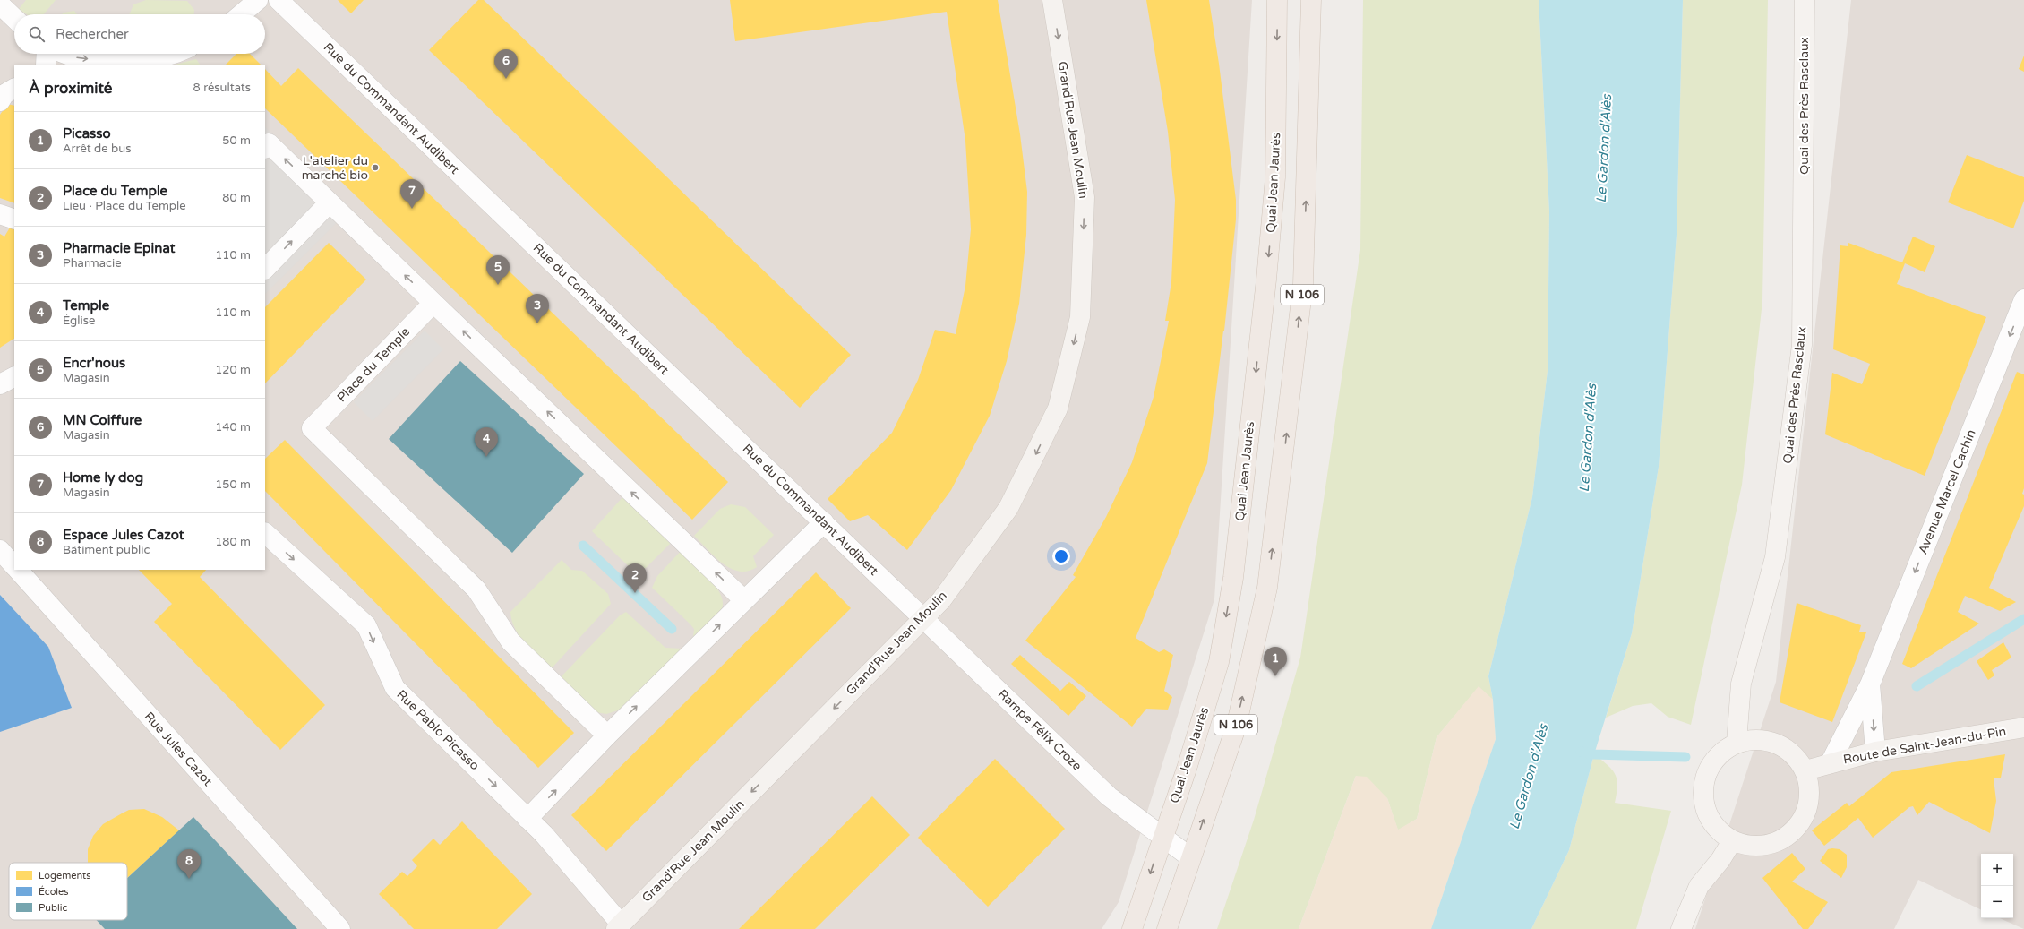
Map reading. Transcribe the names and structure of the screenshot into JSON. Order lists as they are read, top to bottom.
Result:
{
  "streets": {
    "main road": [
      "Quai des Près Rasclaux",
      "Grand'Rue Jean Moulin",
      "Quai Jean Jaurès",
      "N 106",
      "Route de Saint-Jean-du-Pin"
    ],
    "street": [
      "Rue du Commandant Audibert",
      "Place du Temple",
      "Avenue Marcel Cachin",
      "Rue Pablo Picasso",
      "Rampe Félix Croze",
      "Rue Jules Cazot"
    ]
  },
  "crossings": [
    ["Quai des Près Rasclaux", "Route de Saint-Jean-du-Pin"],
    ["Rue du Commandant Audibert", "Grand'Rue Jean Moulin"],
    ["Rue du Commandant Audibert", "Rampe Félix Croze"],
    ["Grand'Rue Jean Moulin", "Rue Pablo Picasso"],
    ["Grand'Rue Jean Moulin", "Rampe Félix Croze"],
    ["Quai Jean Jaurès", "Rampe Félix Croze"],
    ["N 106", "Rampe Félix Croze"],
    ["Avenue Marcel Cachin", "Route de Saint-Jean-du-Pin"]
  ],
  "one_way": ["Grand'Rue Jean Moulin", "Avenue Marcel Cachin", "Rue Pablo Picasso"],
  "water": ["Le Gardon d'Alès"],
  "places": ["L'atelier du marché bio"],
  "legend": ["Logements", "Écoles", "Public"],
  "page": {
    "search": "Rechercher",
    "pins": [
      "6",
      "7",
      "5",
      "3",
      "4",
      "2",
      "1",
      "8"
    ],
    "heading": ["À proximité", "8 résultats"],
    "list": [
      {
        "mark": "1",
        "name": "Picasso",
        "note": "Arrêt de bus",
        "value": "50 m"
      },
      {
        "mark": "2",
        "name": "Place du Temple",
        "note": "Lieu · Place du Temple",
        "value": "80 m"
      },
      {
        "mark": "3",
        "name": "Pharmacie Epinat",
        "note": "Pharmacie",
        "value": "110 m"
      },
      {
        "mark": "4",
        "name": "Temple",
        "note": "Église",
        "value": "110 m"
      },
      {
        "mark": "5",
        "name": "Encr'nous",
        "note": "Magasin",
        "value": "120 m"
      },
      {
        "mark": "6",
        "name": "MN Coiffure",
        "note": "Magasin",
        "value": "140 m"
      },
      {
        "mark": "7",
        "name": "Home ly dog",
        "note": "Magasin",
        "value": "150 m"
      },
      {
        "mark": "8",
        "name": "Espace Jules Cazot",
        "note": "Bâtiment public",
        "value": "180 m"
      }
    ],
    "map_buttons": ["+", "−"]
  }
}
